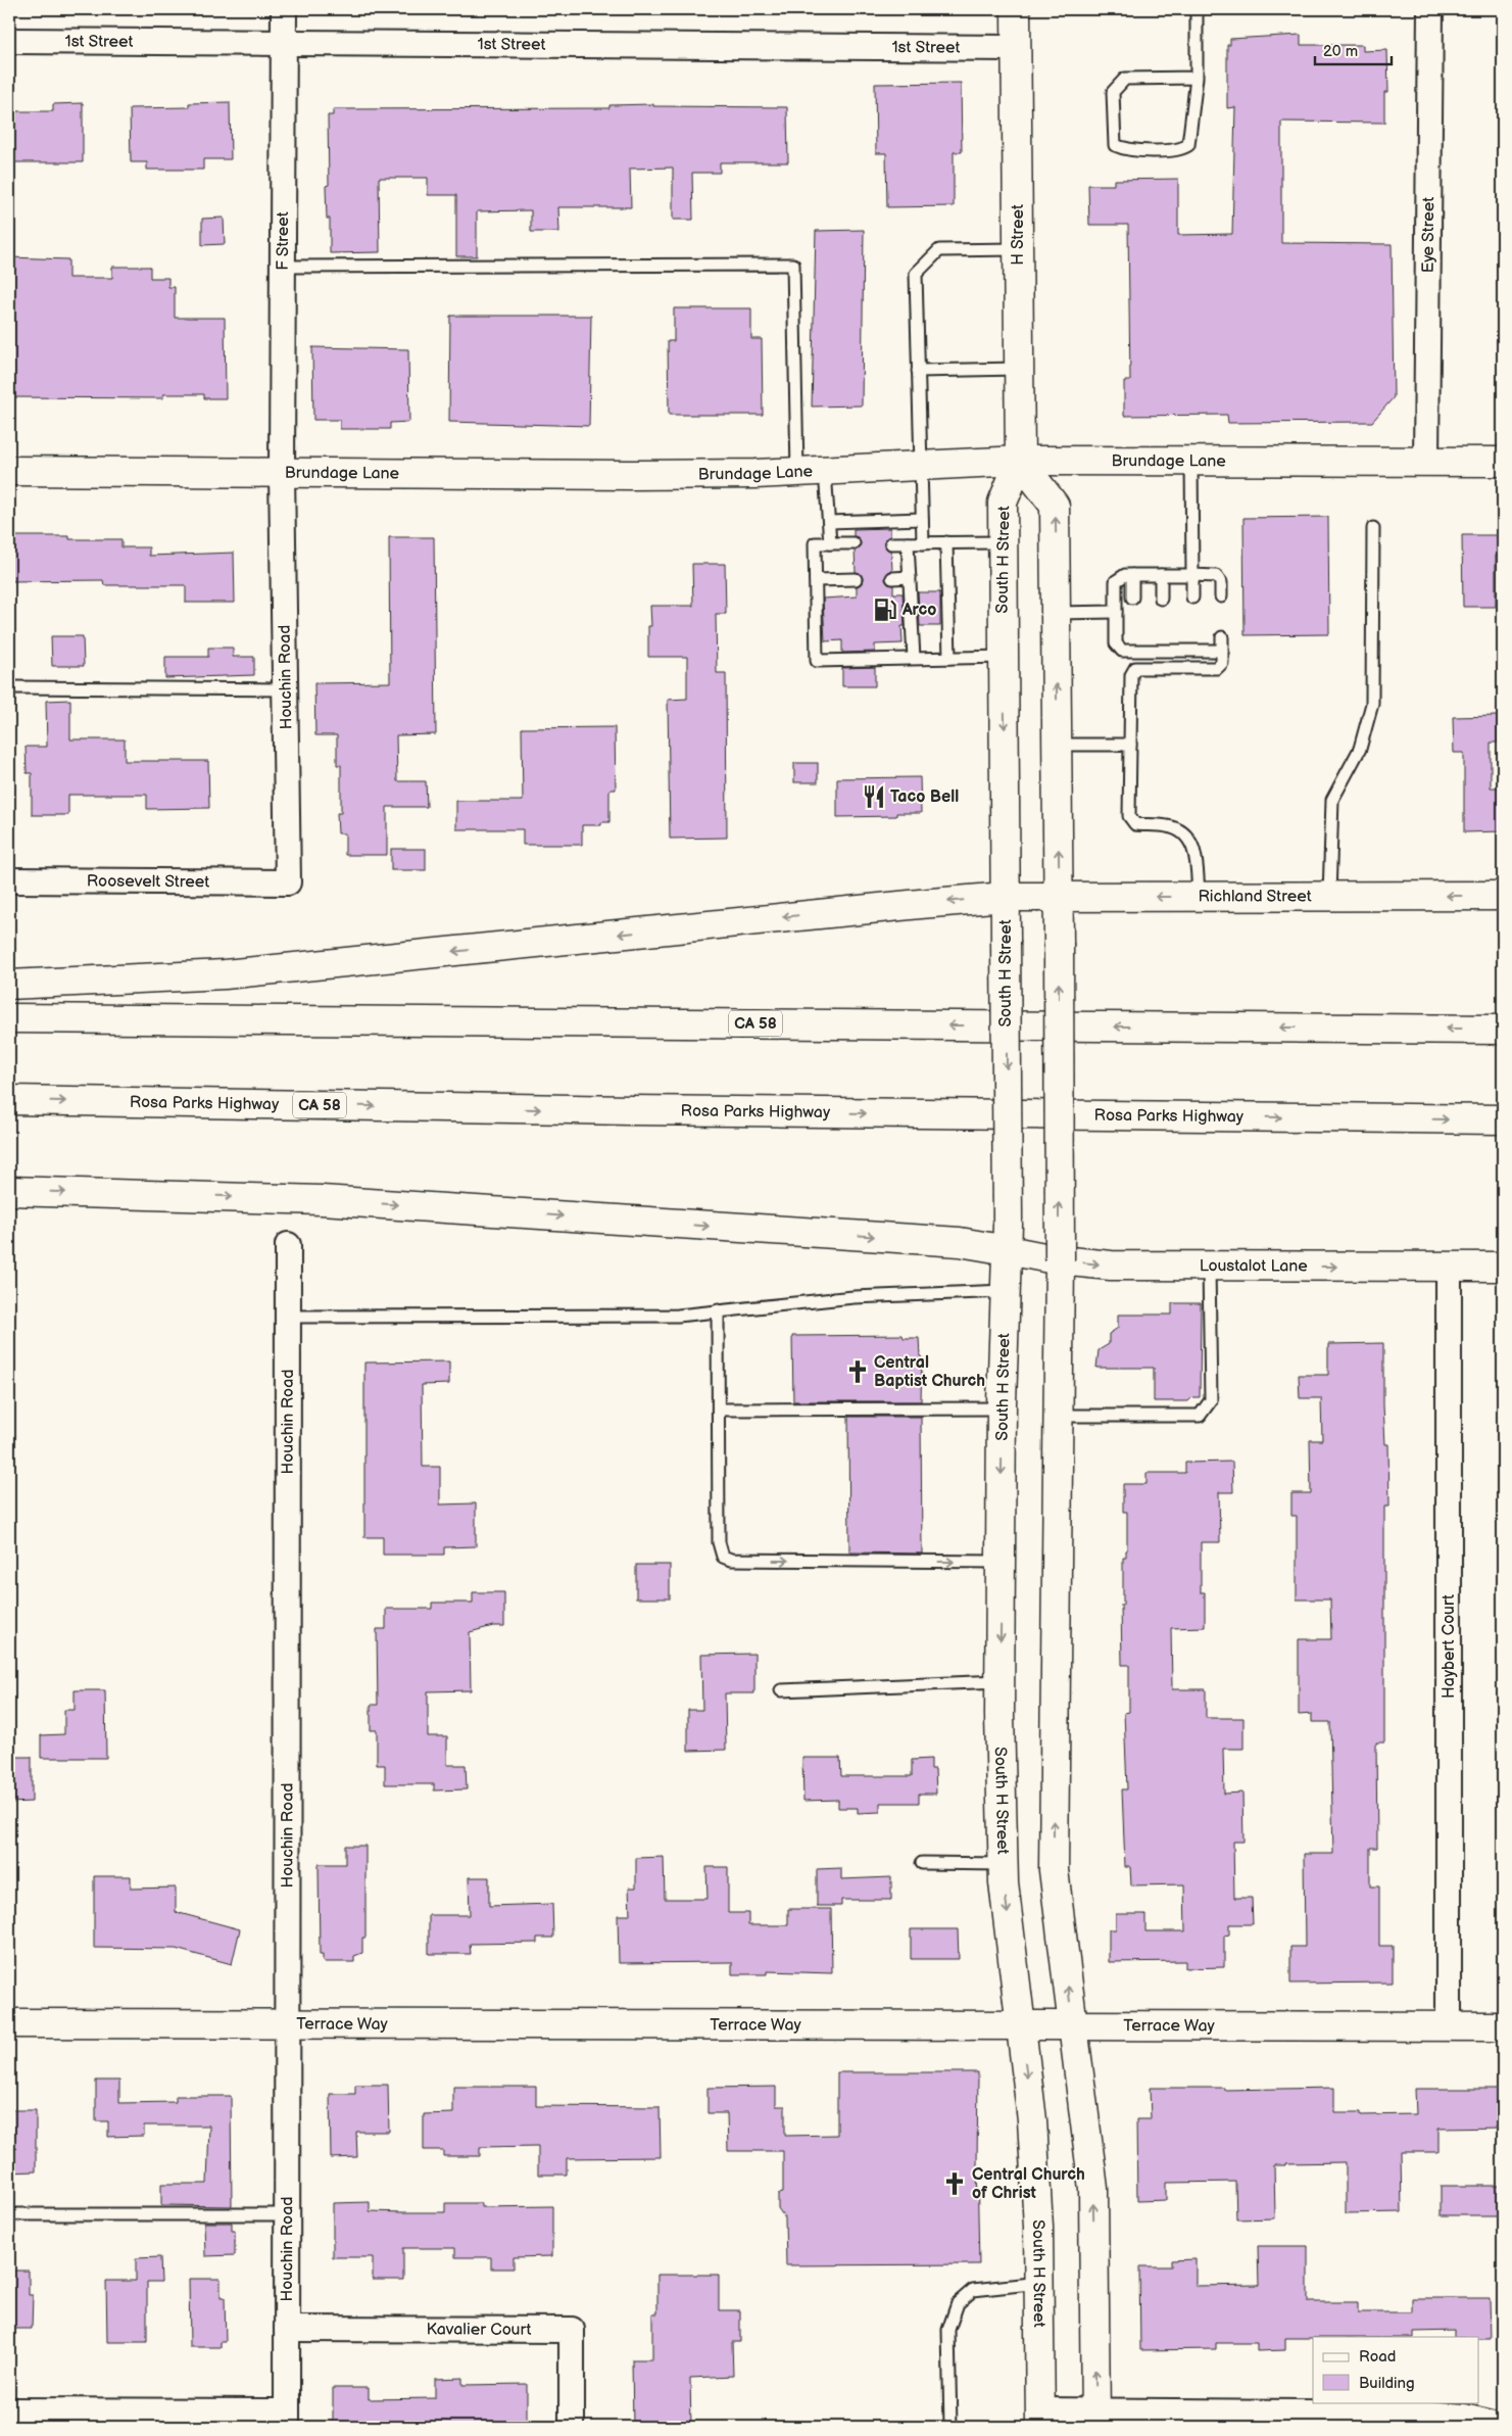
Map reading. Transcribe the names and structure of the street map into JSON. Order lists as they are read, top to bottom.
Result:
{
  "streets": {
    "main road": [
      "H Street",
      "Brundage Lane",
      "South H Street",
      "Richland Street",
      "CA 58",
      "Rosa Parks Highway",
      "Loustalot Lane",
      "Terrace Way"
    ],
    "street": [
      "1st Street",
      "Eye Street",
      "F Street",
      "Houchin Road",
      "Roosevelt Street",
      "Haybert Court",
      "Kavalier Court"
    ]
  },
  "crossings": [
    ["1st Street", "H Street"],
    ["1st Street", "F Street"],
    ["H Street", "Brundage Lane"],
    ["H Street", "South H Street"],
    ["Eye Street", "Brundage Lane"],
    ["F Street", "Brundage Lane"],
    ["F Street", "Houchin Road"],
    ["Brundage Lane", "South H Street"],
    ["Brundage Lane", "Houchin Road"],
    ["South H Street", "Richland Street"],
    ["South H Street", "Loustalot Lane"],
    ["South H Street", "Terrace Way"],
    ["Houchin Road", "Roosevelt Street"],
    ["Houchin Road", "Terrace Way"],
    ["Houchin Road", "Kavalier Court"],
    ["Loustalot Lane", "Haybert Court"],
    ["Haybert Court", "Terrace Way"]
  ],
  "places": {
    "fuel station": ["Arco"],
    "restaurant": ["Taco Bell"],
    "church": ["Central Baptist Church", "Central Church of Christ"]
  },
  "legend": ["Road", "Building"],
  "scale_bar": "20 m"
}
